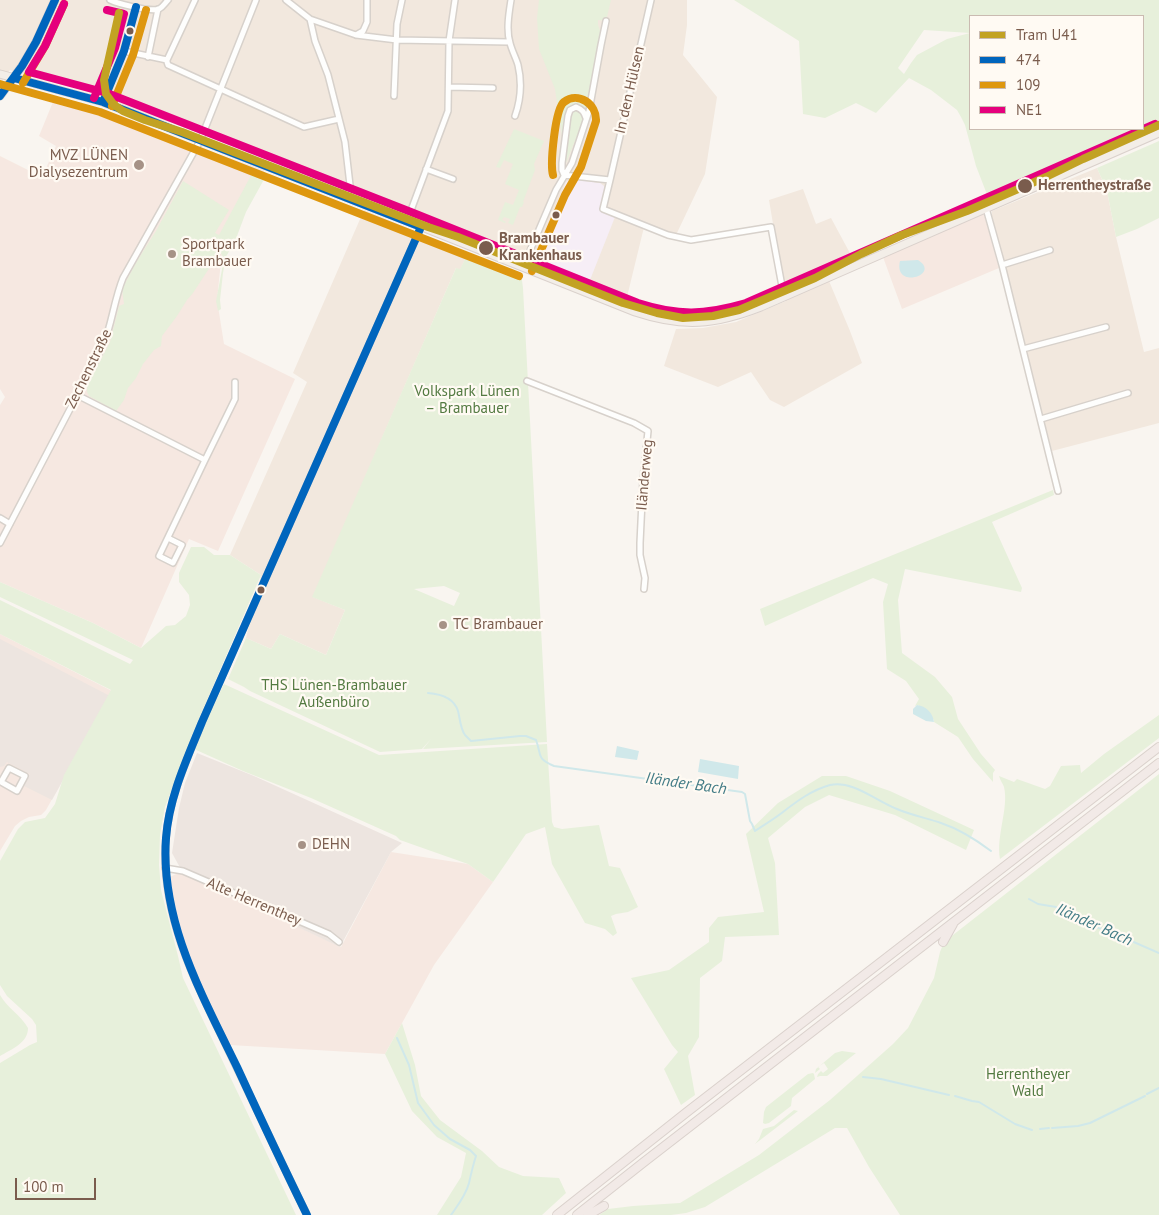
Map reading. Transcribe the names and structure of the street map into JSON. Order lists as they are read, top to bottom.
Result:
{
  "streets": {
    "street": [
      "In den Hülsen",
      "Zechenstraße",
      "Iländerweg",
      "Alte Herrenthey"
    ]
  },
  "water": ["Iländer Bach"],
  "parks": ["Volkspark Lünen – Brambauer", "THS Lünen-Brambauer Außenbüro", "Herrentheyer Wald"],
  "places": [
    "MVZ LÜNEN Dialysezentrum",
    "Herrentheystraße",
    "Brambauer Krankenhaus",
    "Sportpark Brambauer",
    "TC Brambauer",
    "DEHN"
  ],
  "lines": [
    "transit line 474",
    "transit line 109",
    "transit line NE1",
    "tram line U41"
  ],
  "legend": [
    "Tram U41",
    "474",
    "109",
    "NE1"
  ],
  "scale_bar": "100 m"
}
